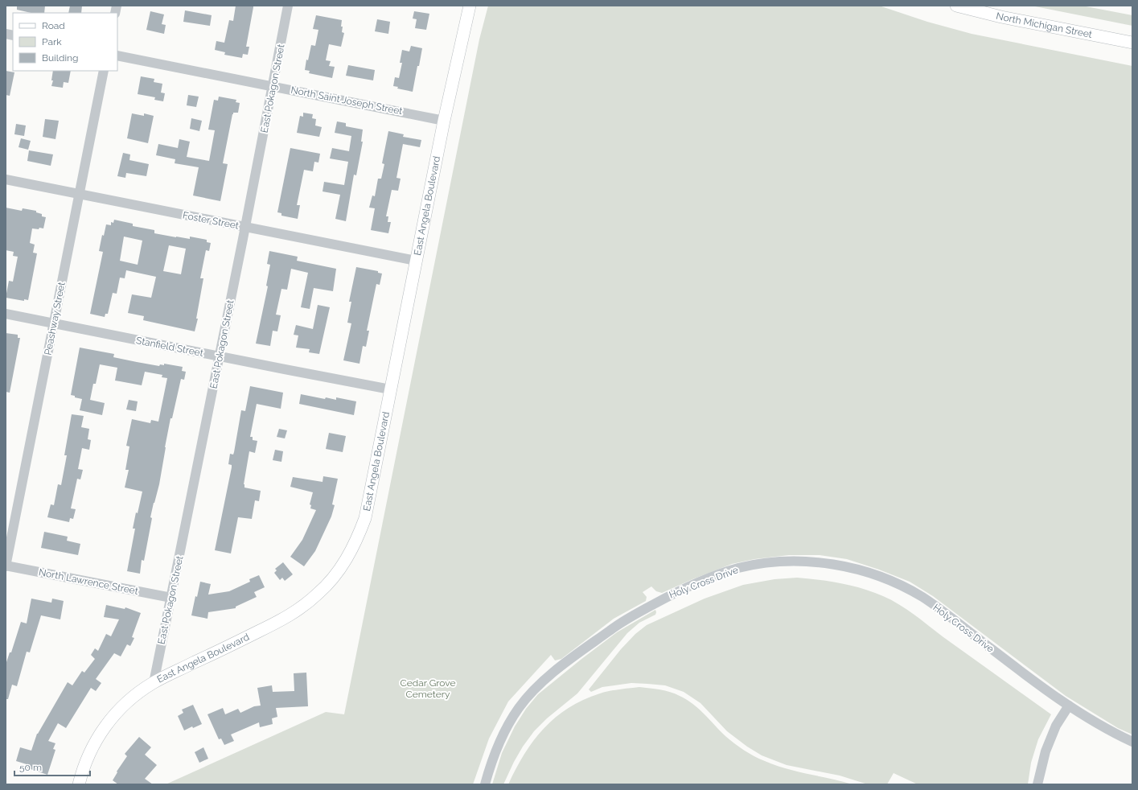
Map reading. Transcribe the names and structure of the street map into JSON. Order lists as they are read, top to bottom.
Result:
{
  "streets": {
    "main road": ["North Michigan Street", "East Angela Boulevard"],
    "street": [
      "East Pokagon Street",
      "North Saint Joseph Street",
      "Foster Street",
      "Peashway Street",
      "Stanfield Street",
      "North Lawrence Street",
      "Holy Cross Drive"
    ]
  },
  "crossings": [
    ["East Pokagon Street", "North Saint Joseph Street"],
    ["East Pokagon Street", "East Angela Boulevard"],
    ["East Pokagon Street", "Foster Street"],
    ["East Pokagon Street", "Stanfield Street"],
    ["East Pokagon Street", "North Lawrence Street"],
    ["North Saint Joseph Street", "East Angela Boulevard"],
    ["East Angela Boulevard", "Foster Street"],
    ["East Angela Boulevard", "Stanfield Street"],
    ["Foster Street", "Peashway Street"],
    ["Peashway Street", "Stanfield Street"],
    ["Peashway Street", "North Lawrence Street"]
  ],
  "parks": ["Cedar Grove Cemetery"],
  "legend": ["Road", "Park", "Building"],
  "scale_bar": "50 m"
}
